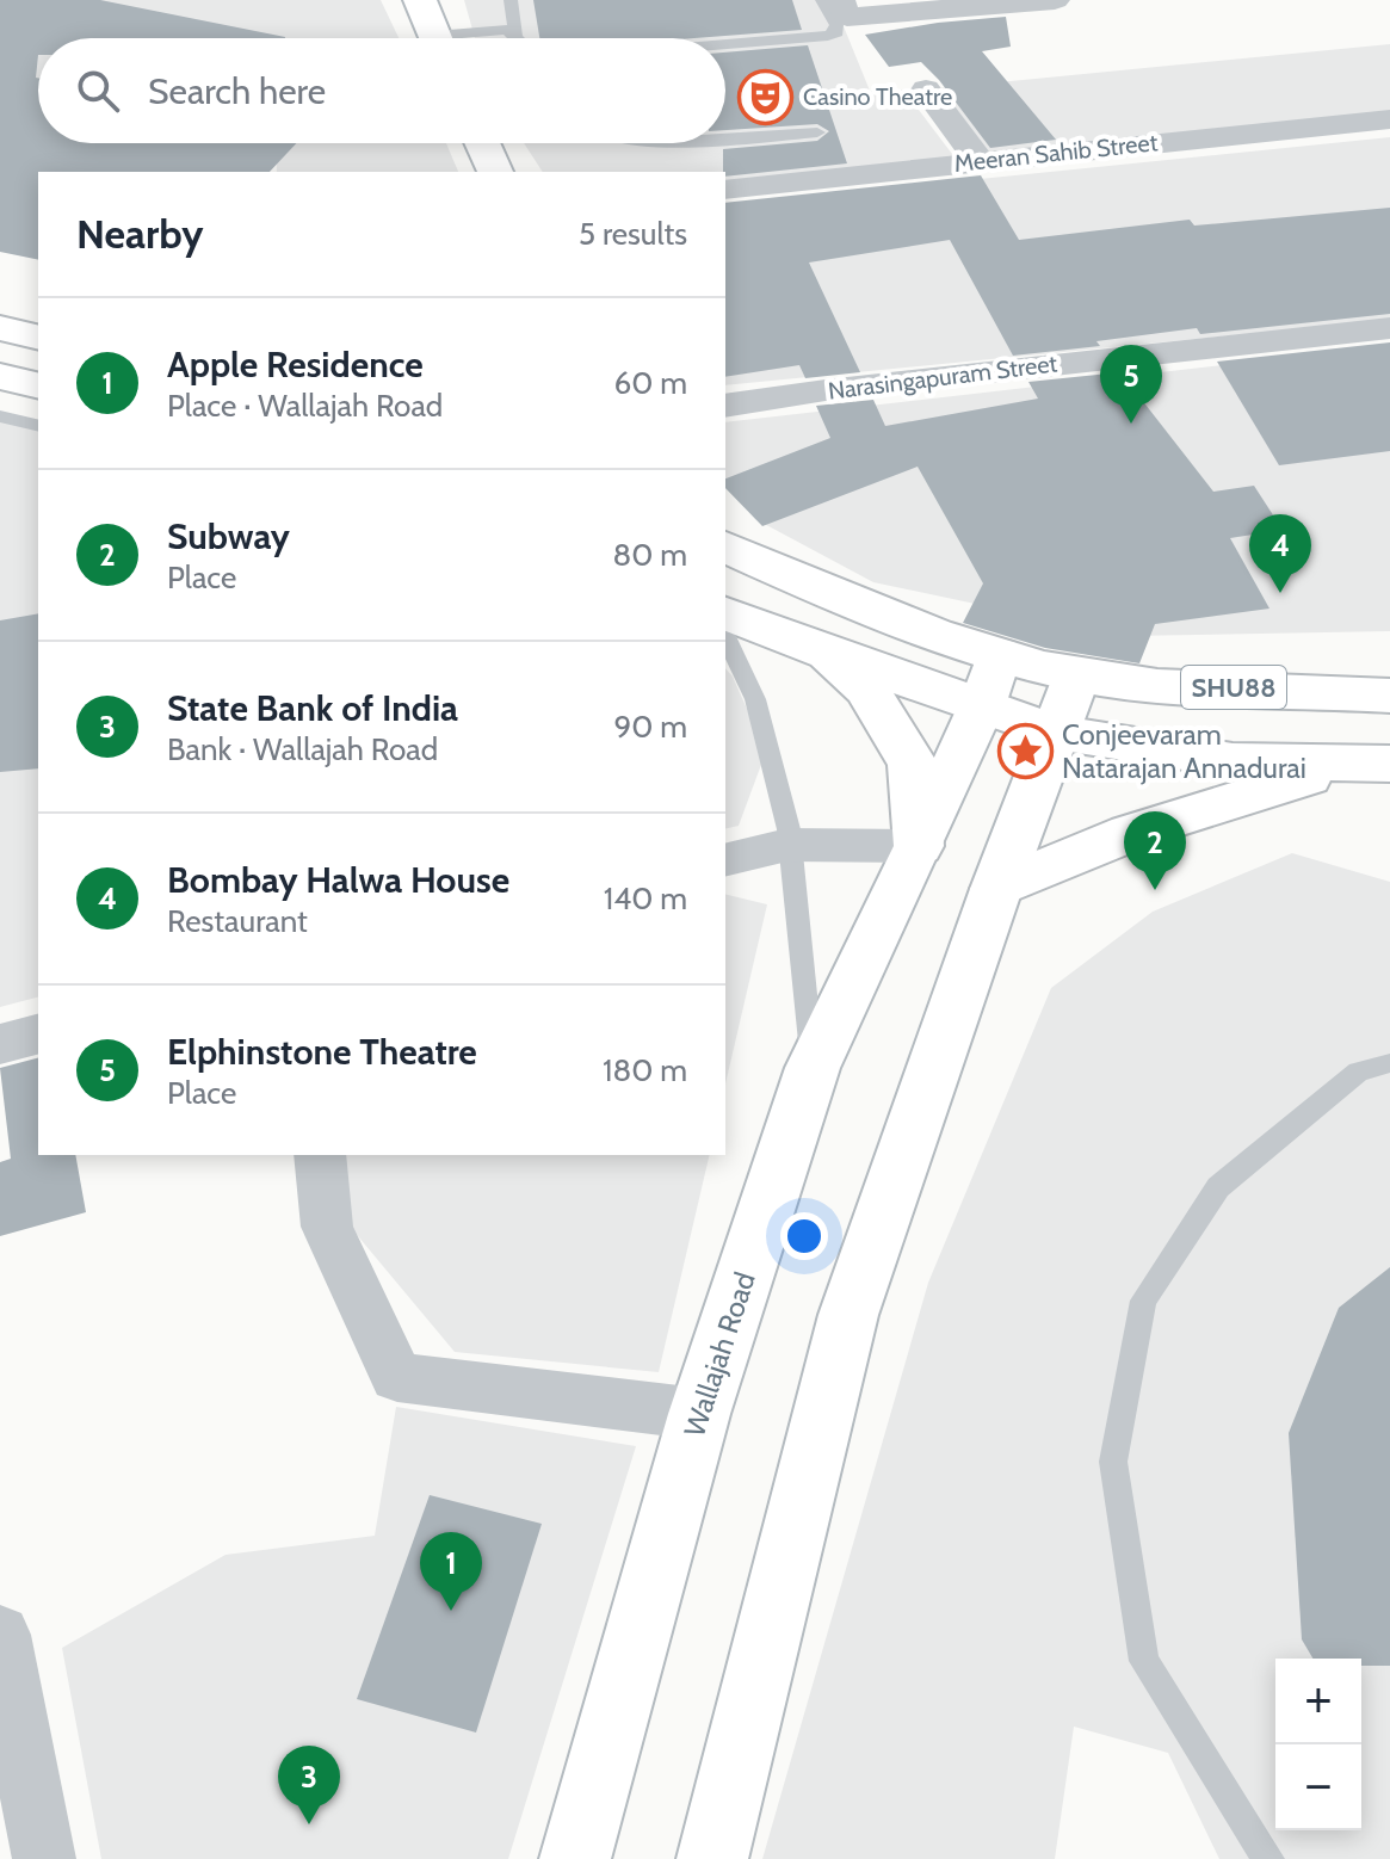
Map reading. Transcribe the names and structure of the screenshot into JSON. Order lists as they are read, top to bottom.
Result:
{
  "streets": {
    "main road": ["SHU88", "Wallajah Road"],
    "street": ["Meeran Sahib Street", "Narasingapuram Street"]
  },
  "crossings": [
    ["SHU88", "Wallajah Road"]
  ],
  "places": {
    "theatre": ["Casino Theatre"],
    "place": ["Conjeevaram Natarajan Annadurai"]
  },
  "page": {
    "search": "Search here",
    "heading": ["Nearby", "5 results"],
    "list": [
      {
        "mark": "1",
        "name": "Apple Residence",
        "note": "Place · Wallajah Road",
        "value": "60 m"
      },
      {
        "mark": "2",
        "name": "Subway",
        "note": "Place",
        "value": "80 m"
      },
      {
        "mark": "3",
        "name": "State Bank of India",
        "note": "Bank · Wallajah Road",
        "value": "90 m"
      },
      {
        "mark": "4",
        "name": "Bombay Halwa House",
        "note": "Restaurant",
        "value": "140 m"
      },
      {
        "mark": "5",
        "name": "Elphinstone Theatre",
        "note": "Place",
        "value": "180 m"
      }
    ],
    "pins": [
      "5",
      "4",
      "2",
      "1",
      "3"
    ],
    "map_buttons": ["+", "−"]
  }
}
